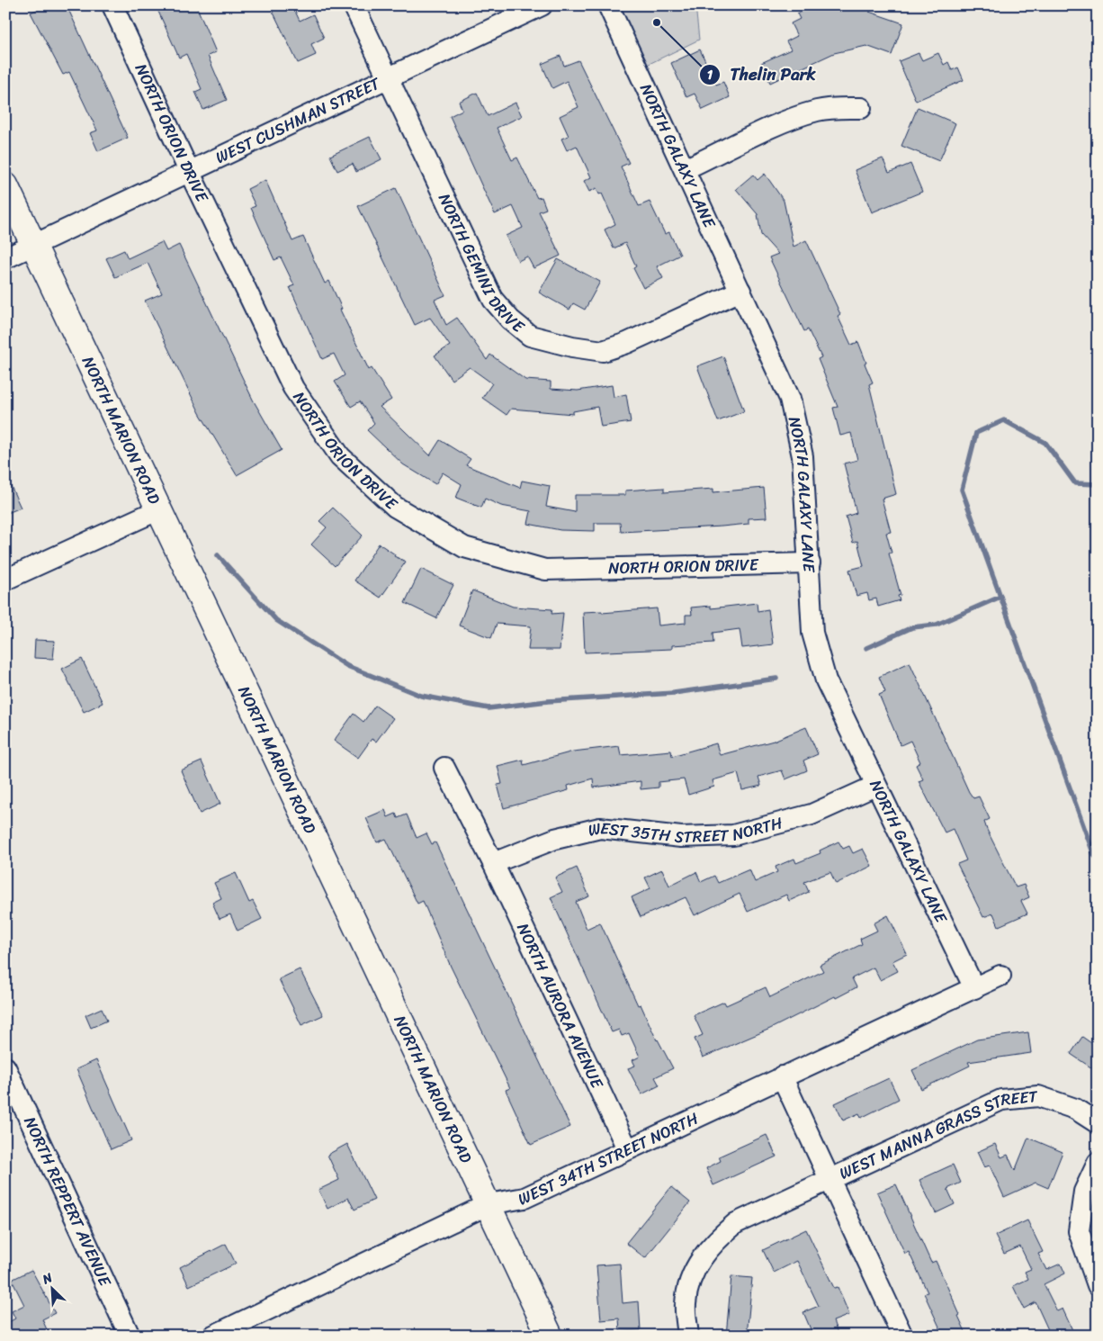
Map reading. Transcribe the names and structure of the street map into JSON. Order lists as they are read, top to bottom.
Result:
{
  "streets": {
    "main road": ["NORTH MARION ROAD"],
    "street": [
      "WEST CUSHMAN STREET",
      "NORTH ORION DRIVE",
      "NORTH GALAXY LANE",
      "NORTH GEMINI DRIVE",
      "WEST 35TH STREET NORTH",
      "NORTH AURORA AVENUE",
      "WEST MANNA GRASS STREET",
      "WEST 34TH STREET NORTH",
      "NORTH REPPERT AVENUE"
    ]
  },
  "crossings": [
    ["WEST CUSHMAN STREET", "NORTH ORION DRIVE"],
    ["WEST CUSHMAN STREET", "NORTH GEMINI DRIVE"],
    ["WEST CUSHMAN STREET", "NORTH MARION ROAD"],
    ["NORTH ORION DRIVE", "NORTH GALAXY LANE"],
    ["NORTH GALAXY LANE", "NORTH GEMINI DRIVE"],
    ["NORTH GALAXY LANE", "WEST 35TH STREET NORTH"],
    ["NORTH GALAXY LANE", "WEST 34TH STREET NORTH"],
    ["NORTH MARION ROAD", "WEST 34TH STREET NORTH"],
    ["WEST 35TH STREET NORTH", "NORTH AURORA AVENUE"],
    ["NORTH AURORA AVENUE", "WEST 34TH STREET NORTH"]
  ],
  "places": ["Thelin Park"],
  "north": "top left"
}
